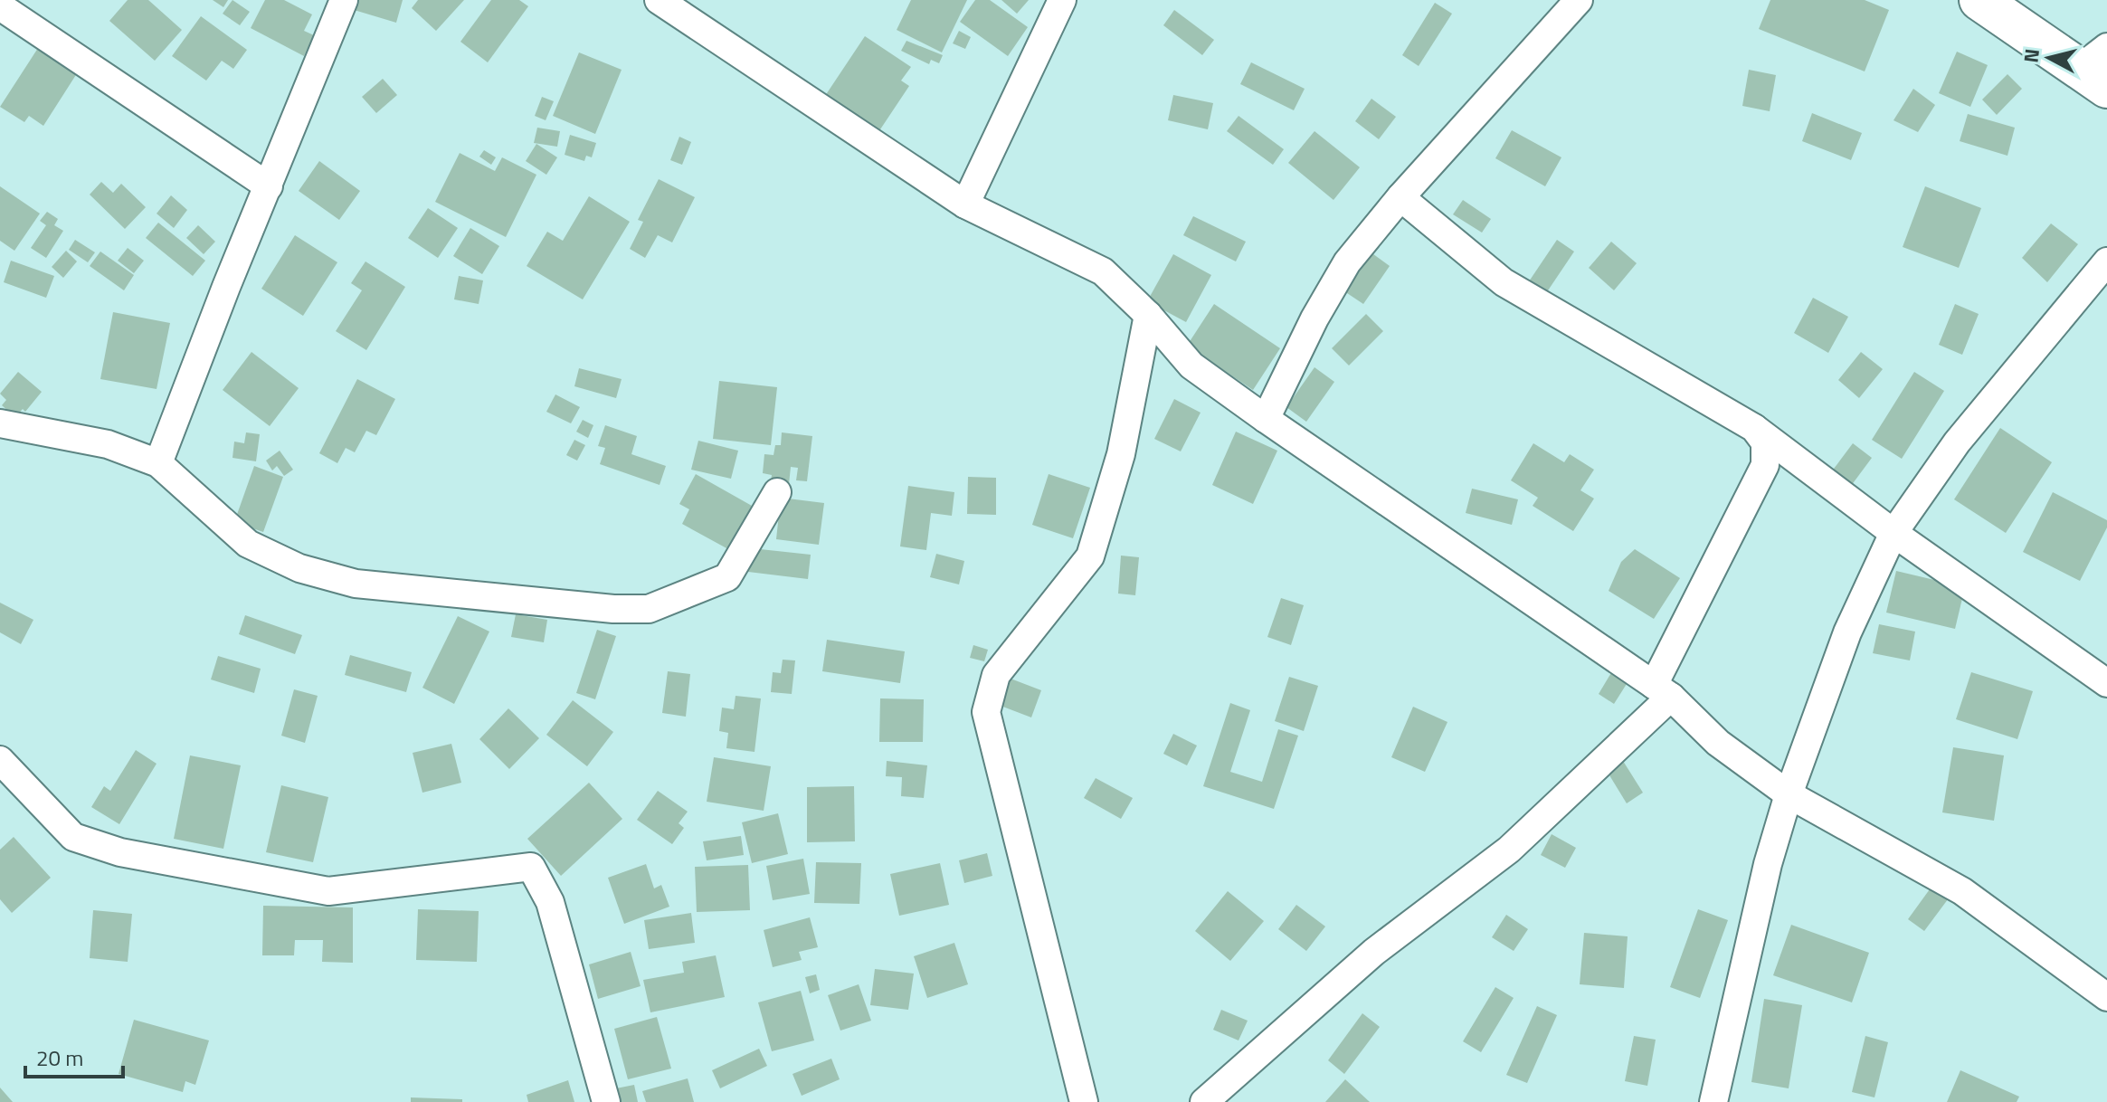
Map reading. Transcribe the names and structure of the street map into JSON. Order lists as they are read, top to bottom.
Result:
{
  "scale_bar": "20 m",
  "north": "left"
}
